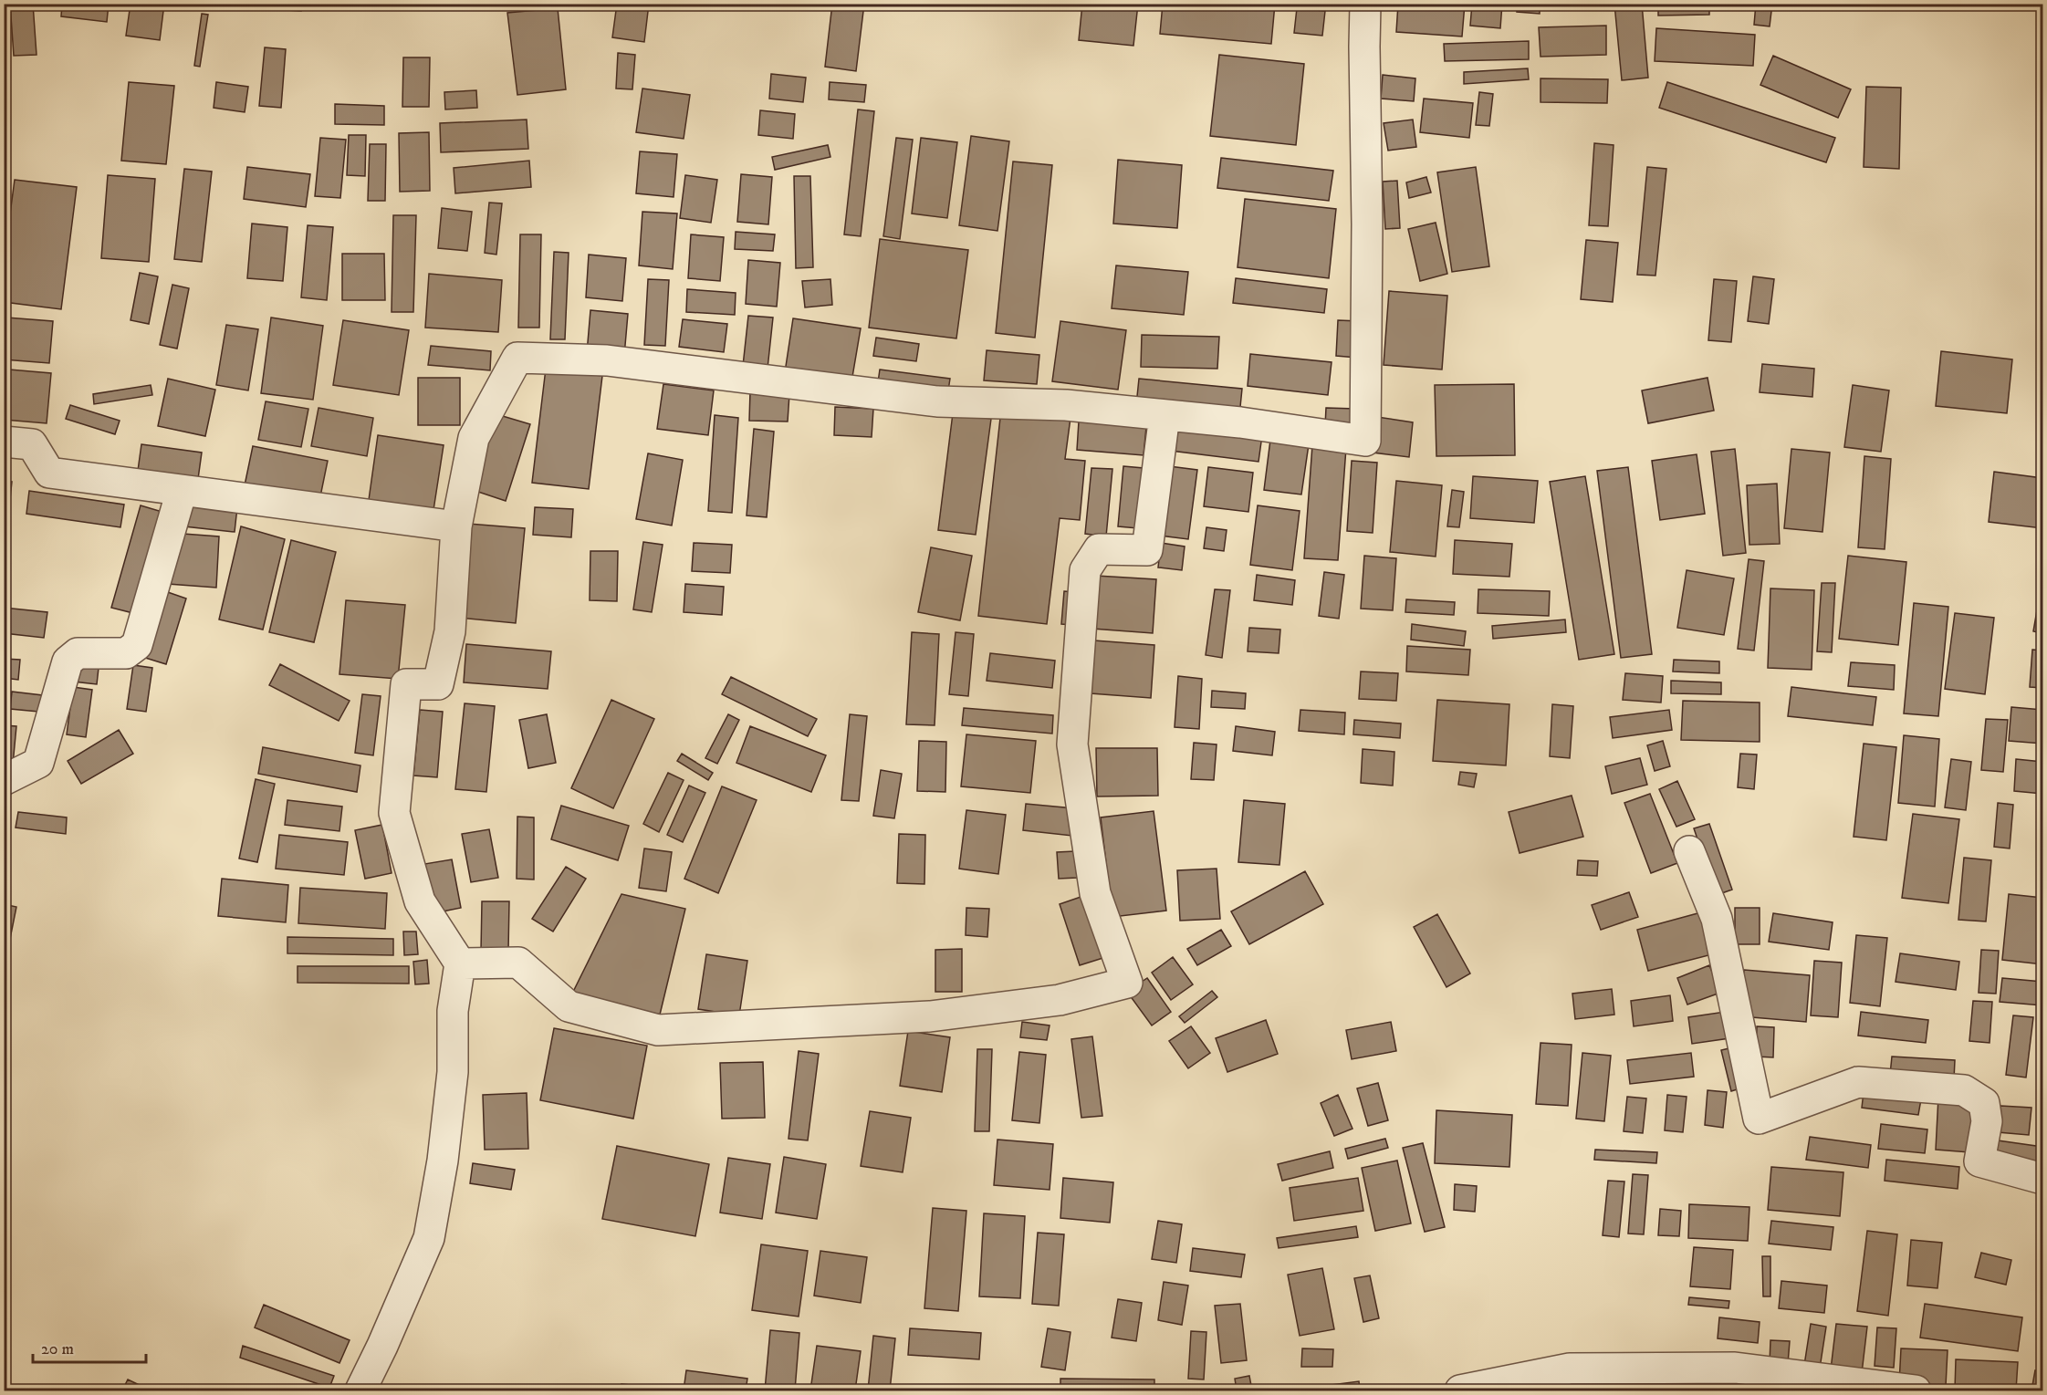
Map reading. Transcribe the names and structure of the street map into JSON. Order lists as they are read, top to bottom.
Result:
{
  "scale_bar": "20 m"
}
